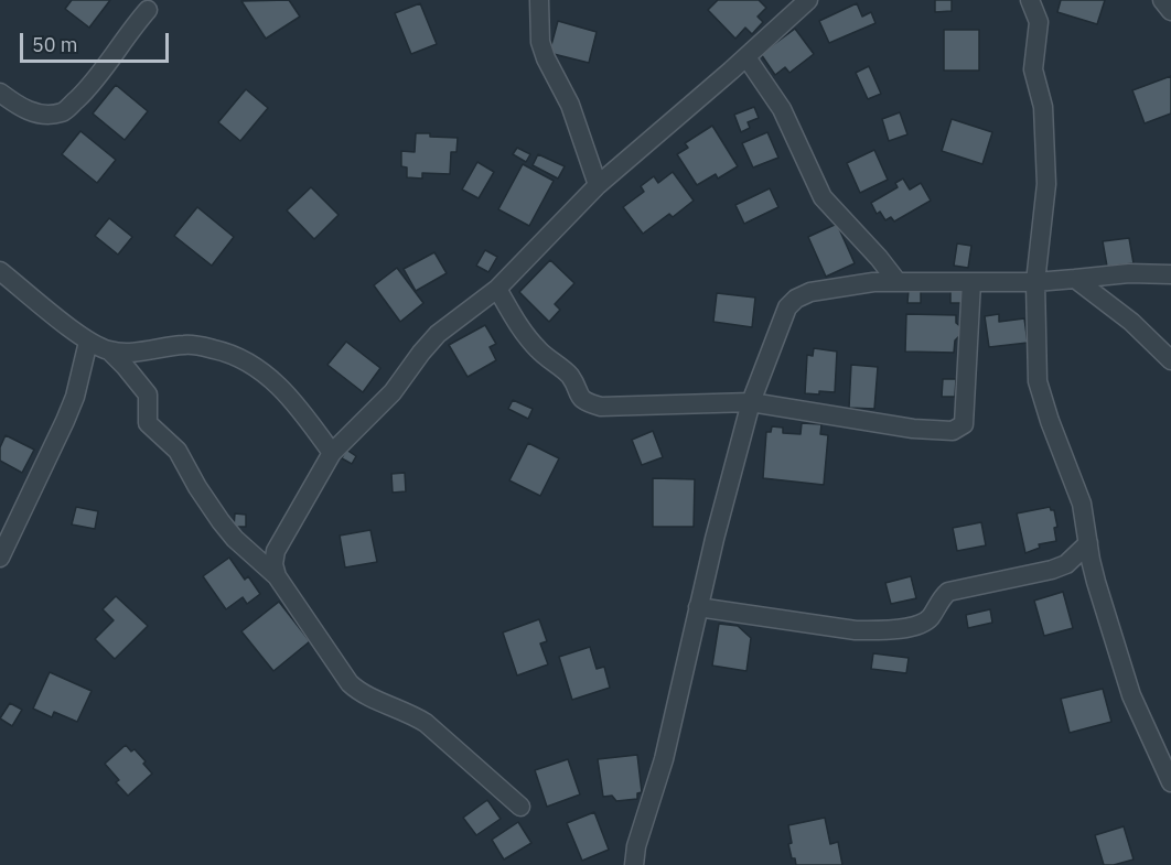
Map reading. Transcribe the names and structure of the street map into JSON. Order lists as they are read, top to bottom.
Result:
{
  "scale_bar": "50 m"
}
